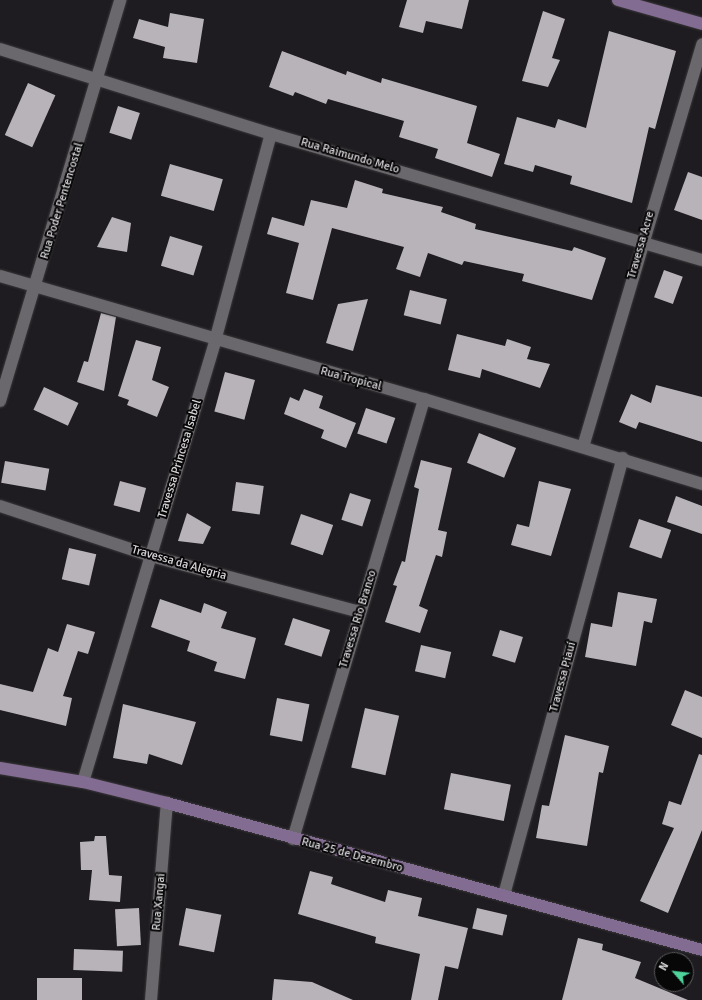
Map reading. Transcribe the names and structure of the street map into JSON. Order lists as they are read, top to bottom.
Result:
{
  "streets": {
    "street": [
      "Rua Raimundo Melo",
      "Rua Poder Pentencostal",
      "Travessa Acre",
      "Rua Tropical",
      "Travessa Princesa Isabel",
      "Travessa da Alegria",
      "Travessa Rio Branco",
      "Travessa Piauí",
      "Rua 25 de Dezembro",
      "Rua Xangai"
    ]
  },
  "crossings": [
    ["Rua Raimundo Melo", "Rua Poder Pentencostal"],
    ["Rua Raimundo Melo", "Travessa Acre"],
    ["Rua Raimundo Melo", "Travessa Princesa Isabel"],
    ["Rua Poder Pentencostal", "Rua Tropical"],
    ["Travessa Acre", "Rua Tropical"],
    ["Rua Tropical", "Travessa Princesa Isabel"],
    ["Rua Tropical", "Travessa Rio Branco"],
    ["Rua Tropical", "Travessa Piauí"],
    ["Travessa Princesa Isabel", "Travessa da Alegria"],
    ["Travessa Princesa Isabel", "Rua 25 de Dezembro"],
    ["Travessa da Alegria", "Travessa Rio Branco"],
    ["Travessa Rio Branco", "Rua 25 de Dezembro"],
    ["Travessa Piauí", "Rua 25 de Dezembro"],
    ["Rua 25 de Dezembro", "Rua Xangai"]
  ],
  "north": "top left"
}
